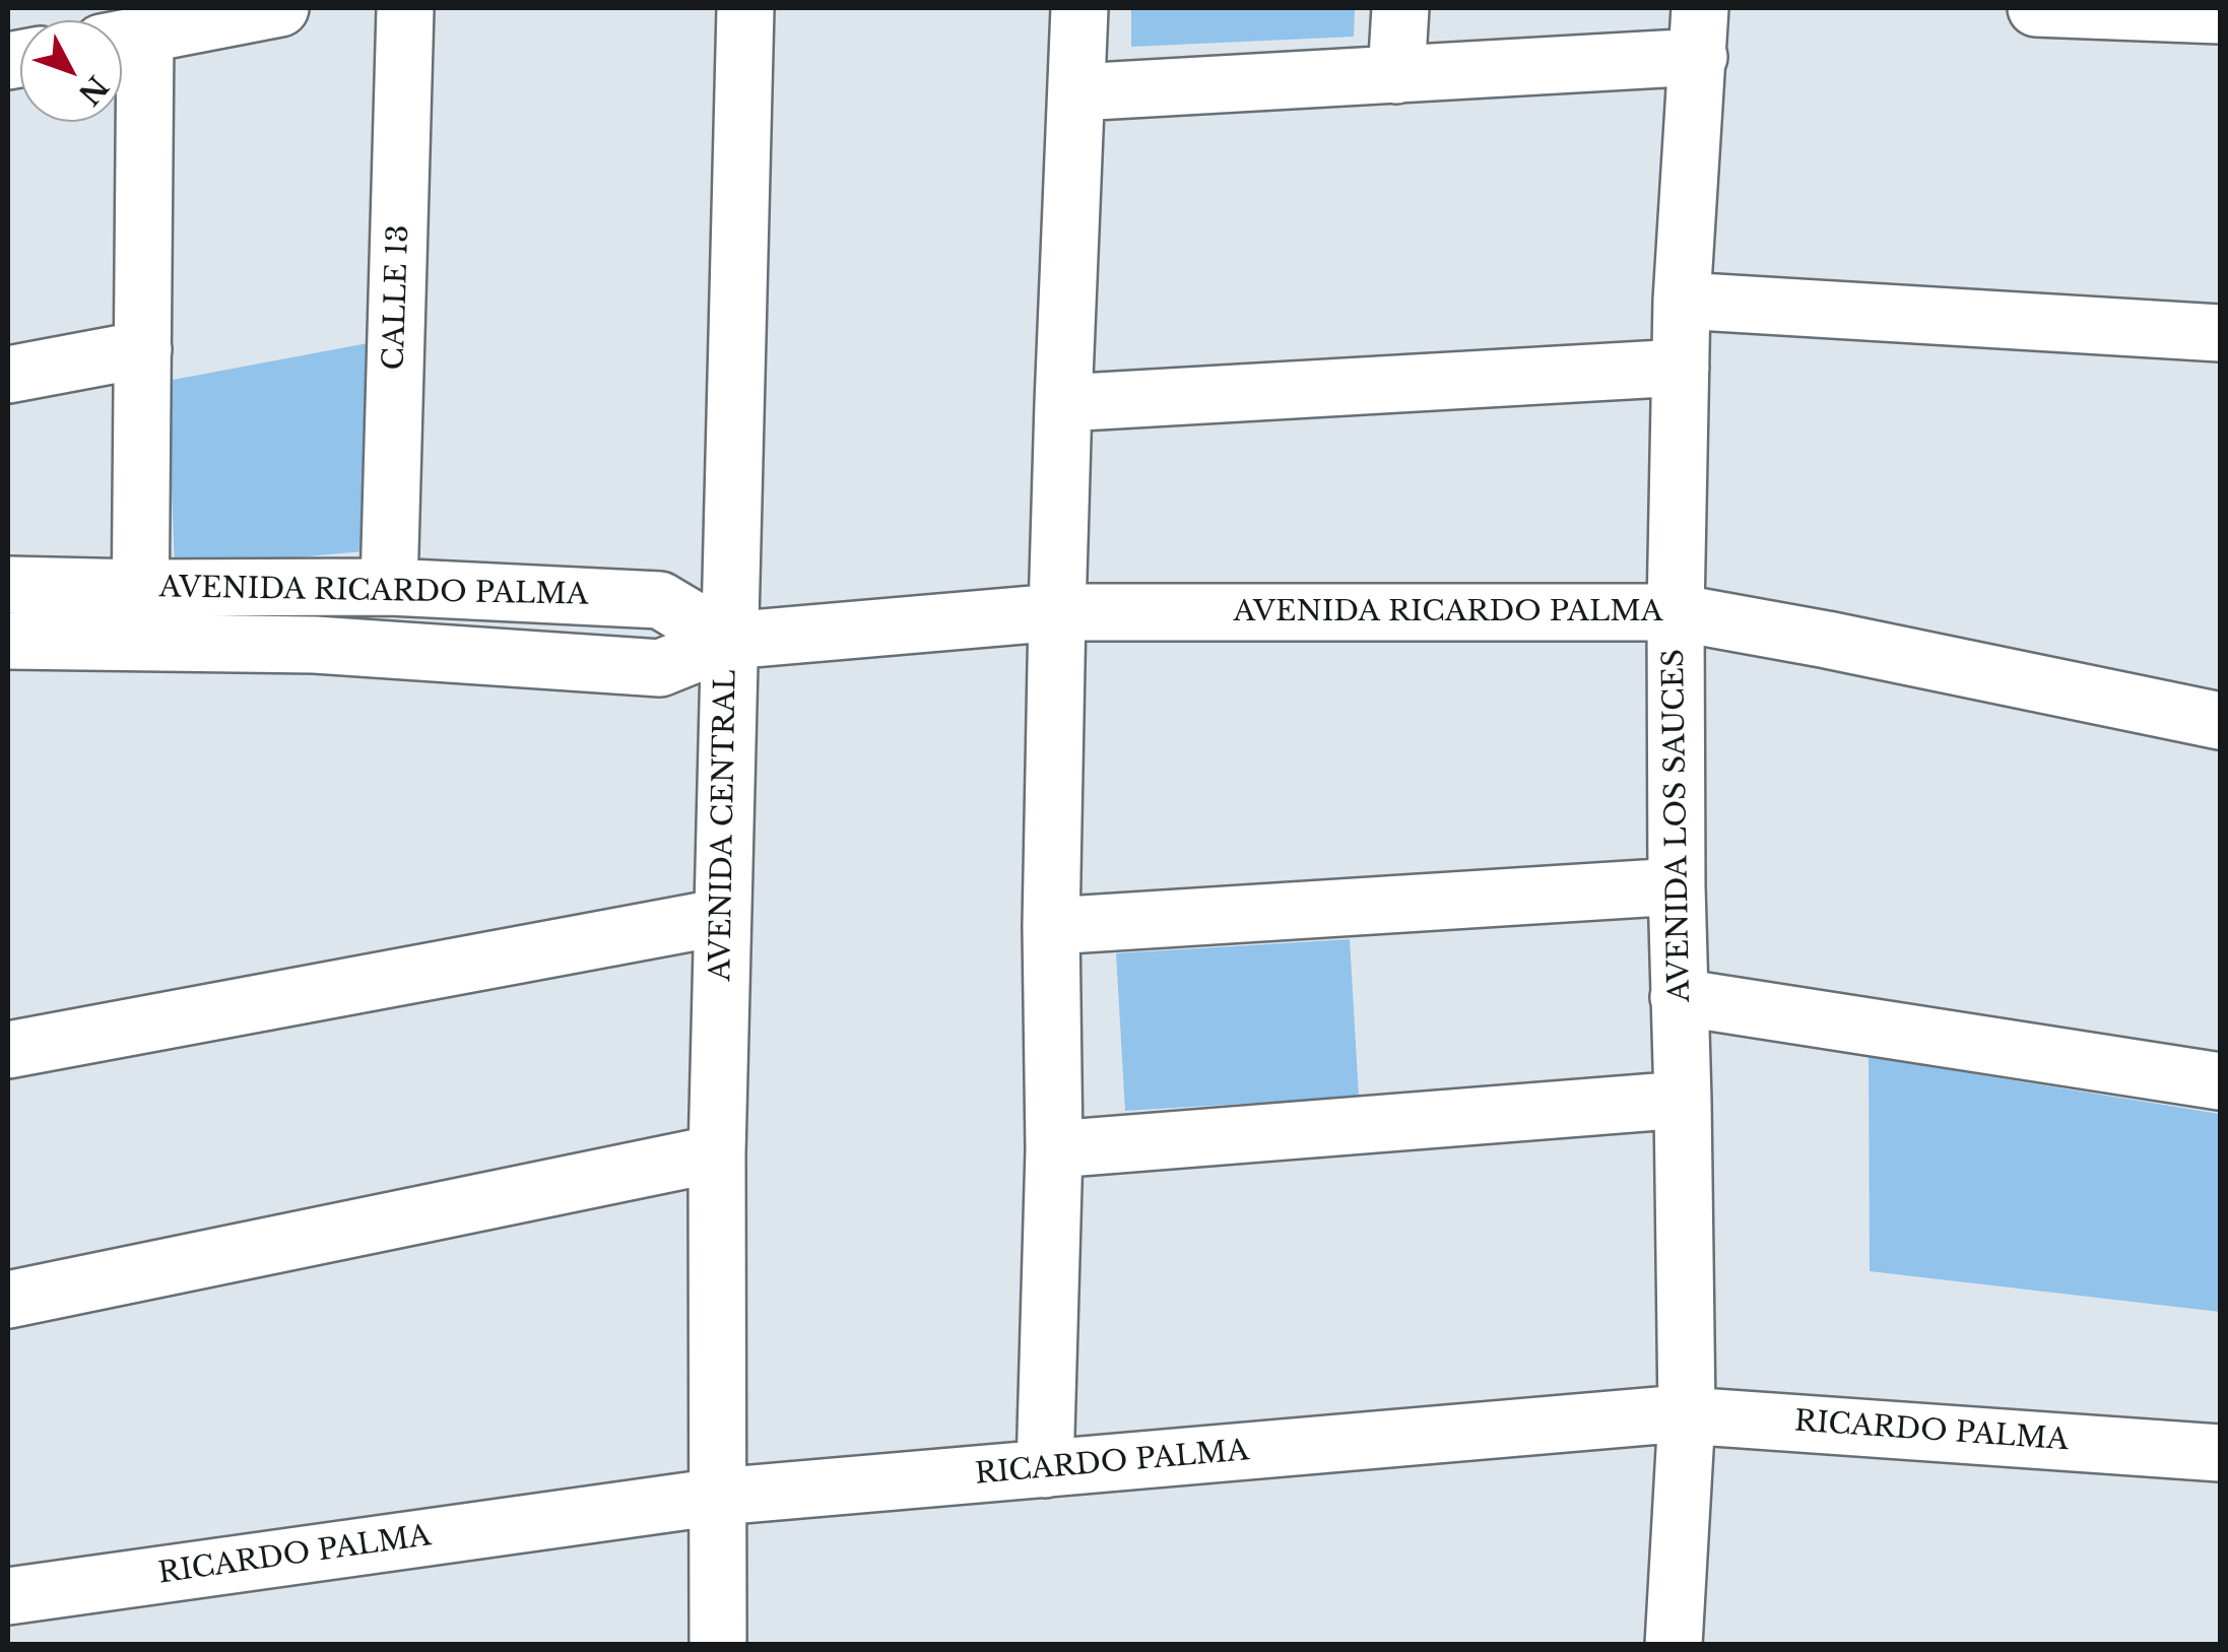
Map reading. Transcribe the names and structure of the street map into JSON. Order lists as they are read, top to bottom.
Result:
{
  "streets": {
    "street": [
      "CALLE 13",
      "AVENIDA RICARDO PALMA",
      "AVENIDA CENTRAL",
      "AVENIDA LOS SAUCES",
      "RICARDO PALMA"
    ]
  },
  "crossings": [
    ["CALLE 13", "AVENIDA RICARDO PALMA"],
    ["AVENIDA RICARDO PALMA", "AVENIDA CENTRAL"],
    ["AVENIDA RICARDO PALMA", "AVENIDA LOS SAUCES"],
    ["AVENIDA CENTRAL", "RICARDO PALMA"],
    ["AVENIDA LOS SAUCES", "RICARDO PALMA"]
  ],
  "north": "bottom right"
}
